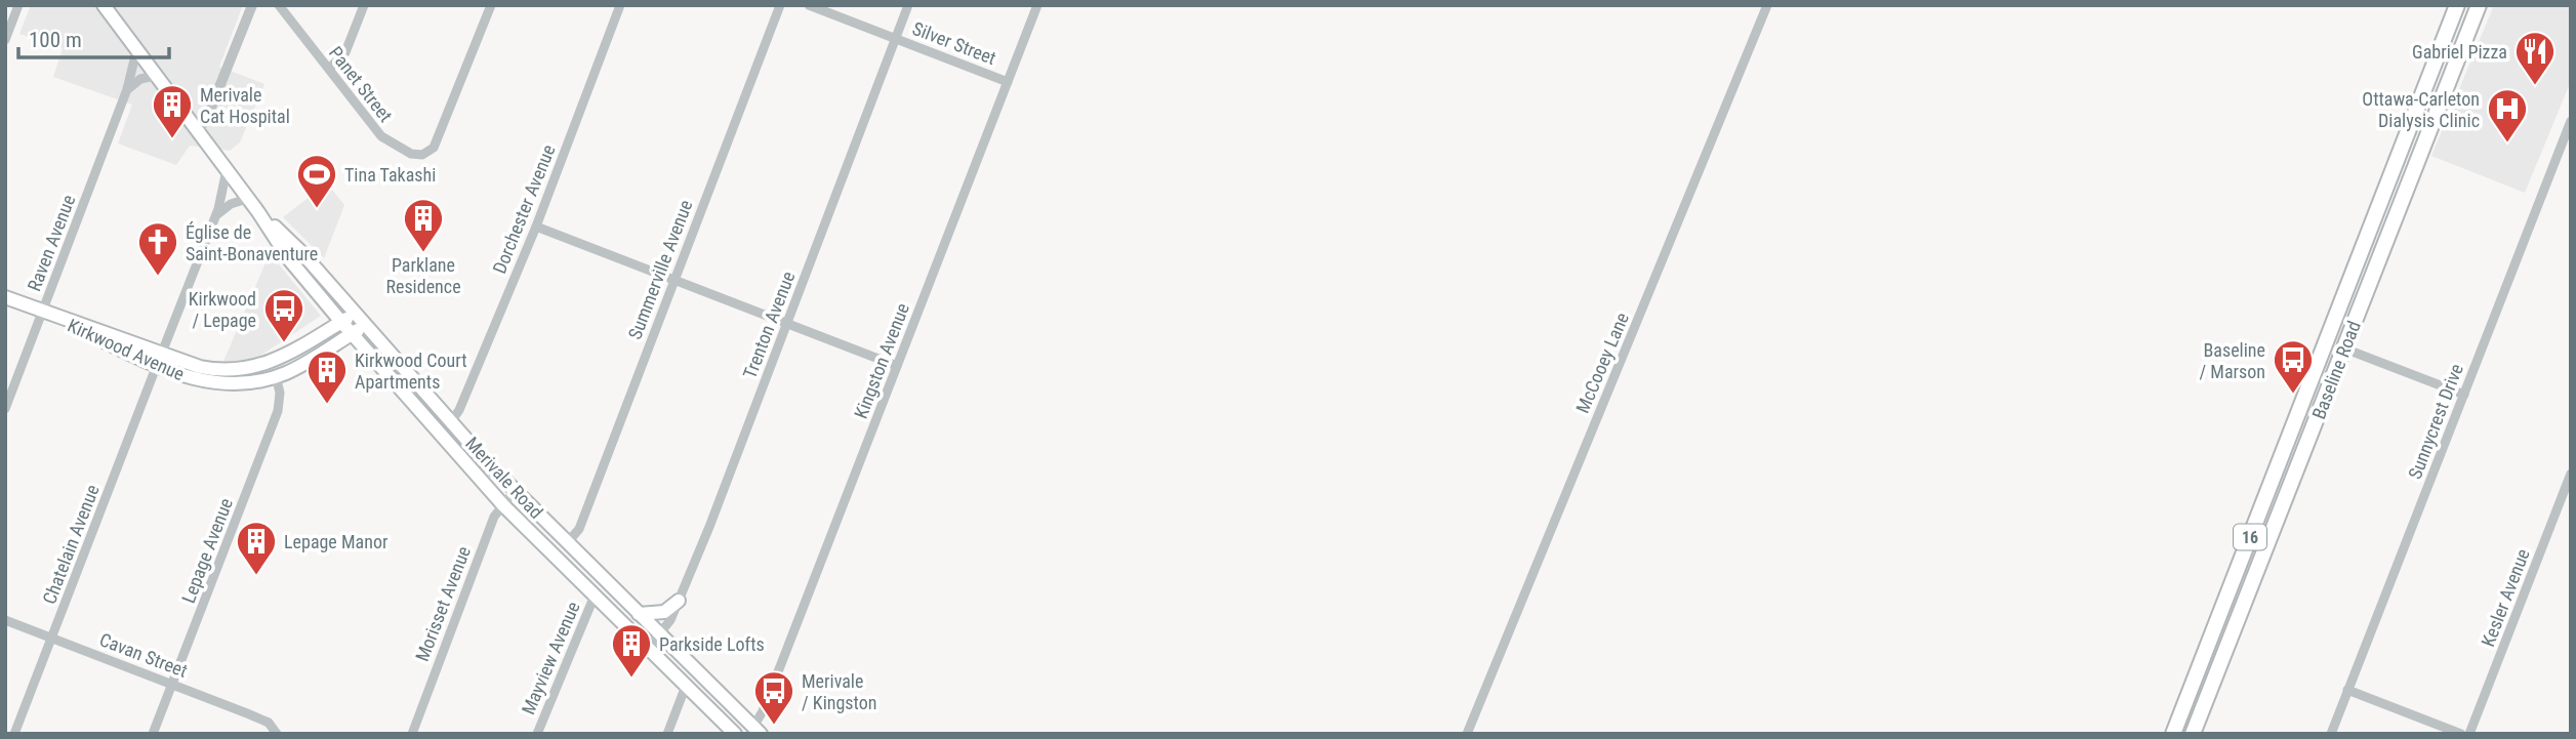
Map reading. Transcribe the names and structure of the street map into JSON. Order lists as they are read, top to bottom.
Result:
{
  "streets": {
    "main road": [
      "Kirkwood Avenue",
      "Baseline Road",
      "Merivale Road",
      "16"
    ],
    "street": [
      "Silver Street",
      "Panet Street",
      "Dorchester Avenue",
      "Raven Avenue",
      "Summerville Avenue",
      "Trenton Avenue",
      "Kingston Avenue",
      "McCooey Lane",
      "Sunnycrest Drive",
      "Chatelain Avenue",
      "Lepage Avenue",
      "Kesler Avenue",
      "Morisset Avenue",
      "Cavan Street",
      "Mayview Avenue"
    ]
  },
  "crossings": [
    ["Silver Street", "Trenton Avenue"],
    ["Silver Street", "Kingston Avenue"],
    ["Dorchester Avenue", "Merivale Road"],
    ["Raven Avenue", "Kirkwood Avenue"],
    ["Raven Avenue", "Merivale Road"],
    ["Summerville Avenue", "Merivale Road"],
    ["Trenton Avenue", "Merivale Road"],
    ["Kirkwood Avenue", "Merivale Road"],
    ["Kirkwood Avenue", "Chatelain Avenue"],
    ["Kirkwood Avenue", "Lepage Avenue"],
    ["Kingston Avenue", "Merivale Road"],
    ["Merivale Road", "Chatelain Avenue"],
    ["Merivale Road", "Morisset Avenue"],
    ["Merivale Road", "Mayview Avenue"],
    ["Chatelain Avenue", "Cavan Street"],
    ["Lepage Avenue", "Cavan Street"]
  ],
  "places": {
    "restaurant": ["Gabriel Pizza"],
    "building": [
      "Merivale Cat Hospital",
      "Parklane Residence",
      "Kirkwood Court Apartments",
      "Lepage Manor",
      "Parkside Lofts"
    ],
    "hospital": ["Ottawa-Carleton Dialysis Clinic"],
    "sports": ["Tina Takashi"],
    "church": ["Église de Saint-Bonaventure"],
    "bus stop": ["Kirkwood / Lepage", "Baseline / Marson", "Merivale / Kingston"]
  },
  "scale_bar": "100 m"
}
